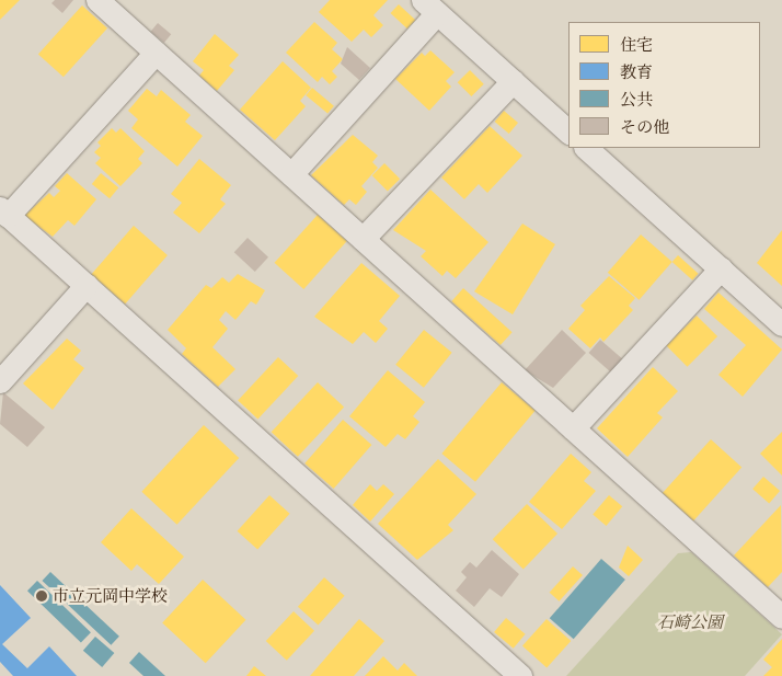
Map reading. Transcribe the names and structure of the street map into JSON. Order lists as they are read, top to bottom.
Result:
{
  "parks": ["石崎公園"],
  "places": ["市立元岡中学校"],
  "legend": [
    "住宅",
    "教育",
    "公共",
    "その他"
  ]
}
